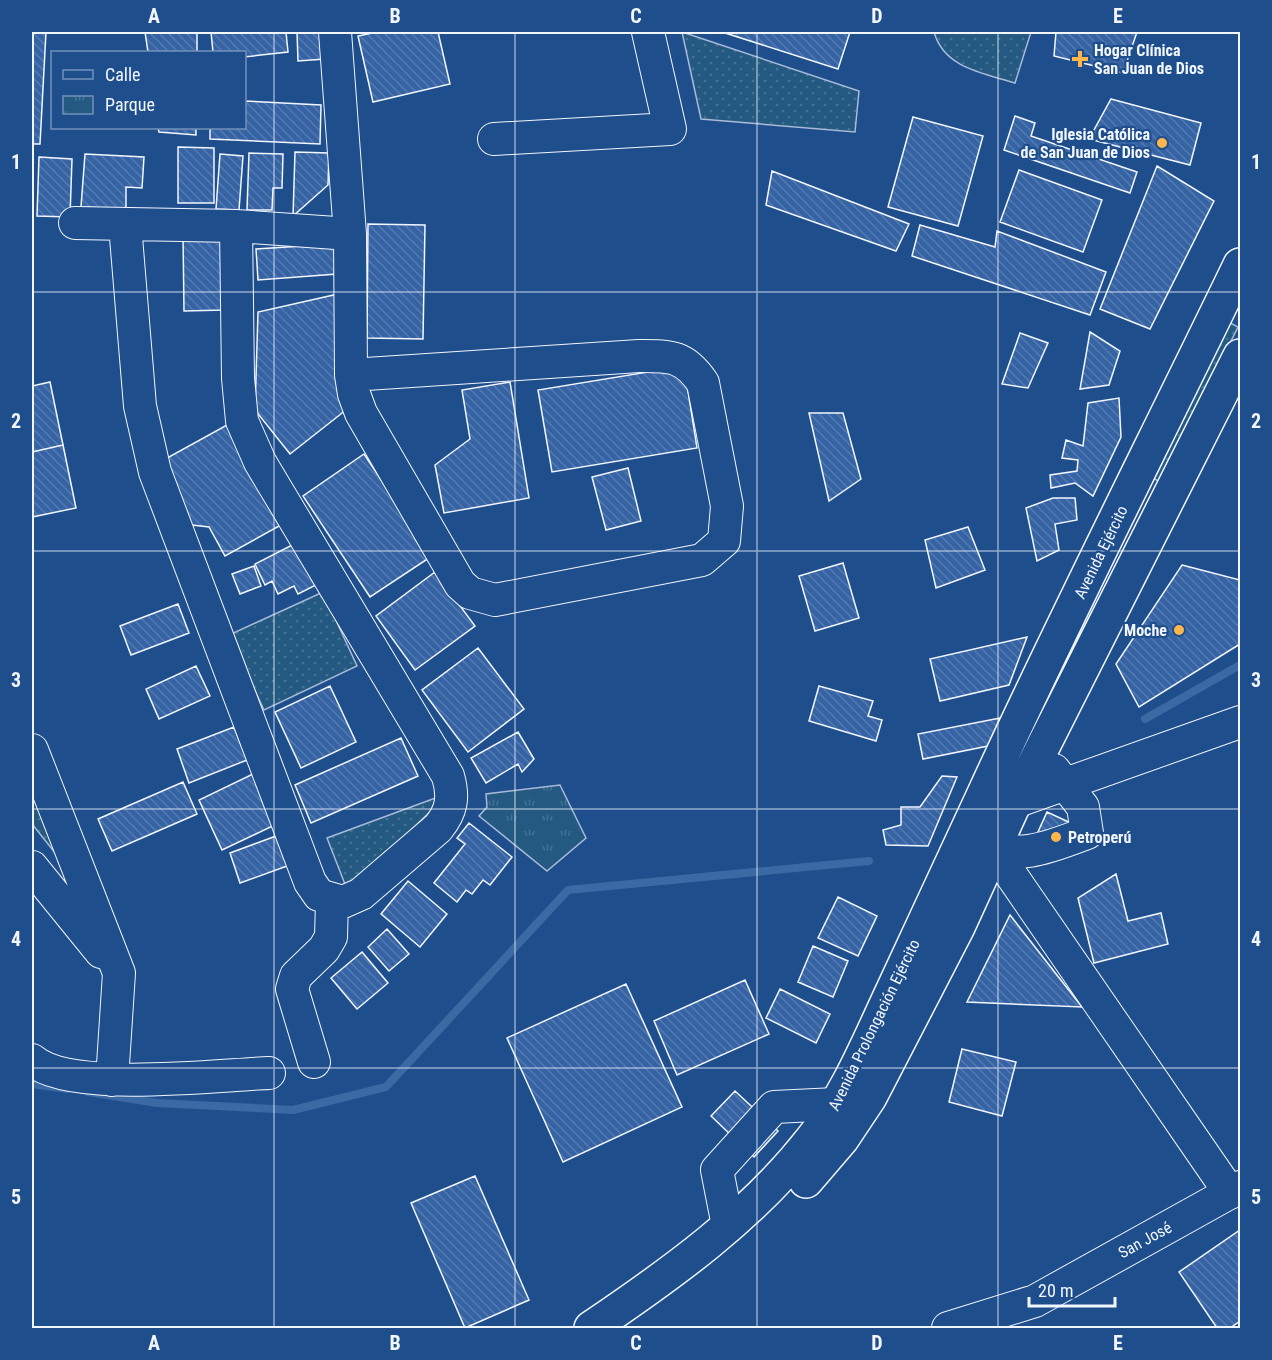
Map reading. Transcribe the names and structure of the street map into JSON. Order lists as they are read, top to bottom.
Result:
{
  "streets": {
    "main road": ["Avenida Ejército", "Avenida Prolongación Ejército"],
    "street": ["San José"]
  },
  "crossings": [
    ["Avenida Ejército", "Avenida Prolongación Ejército"]
  ],
  "places": {
    "health": ["Hogar Clínica San Juan de Dios"],
    "other": ["Iglesia Católica de San Juan de Dios", "Moche", "Petroperú"]
  },
  "legend": ["Calle", "Parque"],
  "scale_bar": "20 m",
  "grid": {
    "columns": [
      "A",
      "B",
      "C",
      "D",
      "E"
    ],
    "rows": [
      "1",
      "2",
      "3",
      "4",
      "5"
    ]
  }
}
